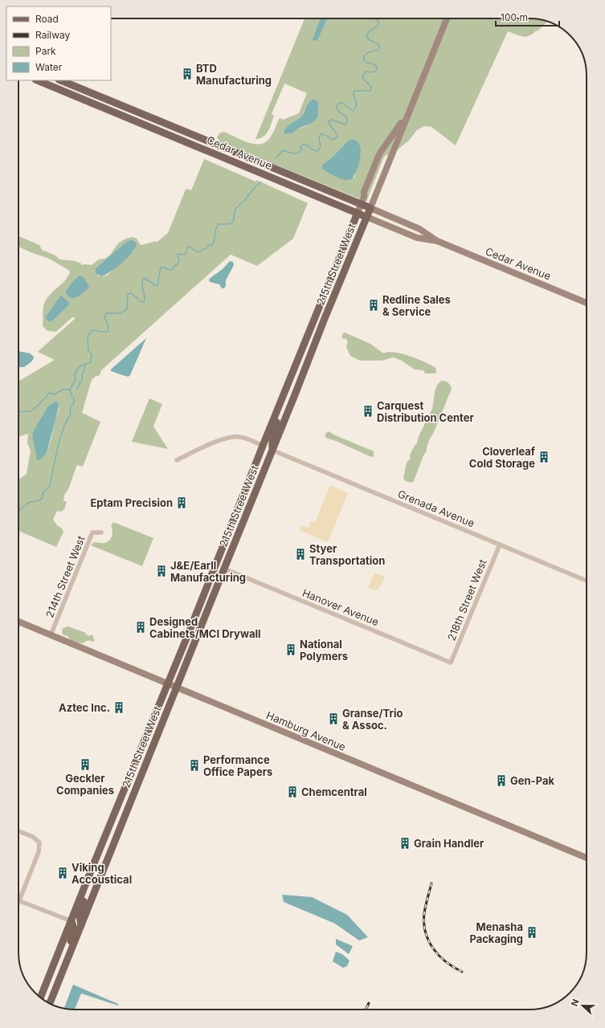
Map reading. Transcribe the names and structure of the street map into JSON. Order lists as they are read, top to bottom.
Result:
{
  "streets": {
    "main road": ["Cedar Avenue", "215th Street West"],
    "street": [
      "Grenada Avenue",
      "214th Street West",
      "218th Street West",
      "Hanover Avenue",
      "Hamburg Avenue"
    ]
  },
  "crossings": [
    ["Cedar Avenue", "215th Street West"],
    ["215th Street West", "Grenada Avenue"],
    ["215th Street West", "Hanover Avenue"],
    ["215th Street West", "Hamburg Avenue"],
    ["Grenada Avenue", "218th Street West"],
    ["214th Street West", "Hamburg Avenue"],
    ["218th Street West", "Hanover Avenue"]
  ],
  "places": {
    "building": [
      "BTD Manufacturing",
      "Redline Sales & Service",
      "Carquest Distribution Center",
      "Cloverleaf Cold Storage",
      "Eptam Precision",
      "Styer Transportation",
      "J&E/Earll Manufacturing",
      "Designed Cabinets/MCI Drywall",
      "National Polymers",
      "Aztec Inc.",
      "Granse/Trio & Assoc.",
      "Geckler Companies",
      "Performance Office Papers",
      "Gen-Pak",
      "Chemcentral",
      "Grain Handler",
      "Viking Accoustical",
      "Menasha Packaging"
    ]
  },
  "legend": [
    "Road",
    "Railway",
    "Park",
    "Water"
  ],
  "scale_bar": "100 m",
  "north": "left"
}
